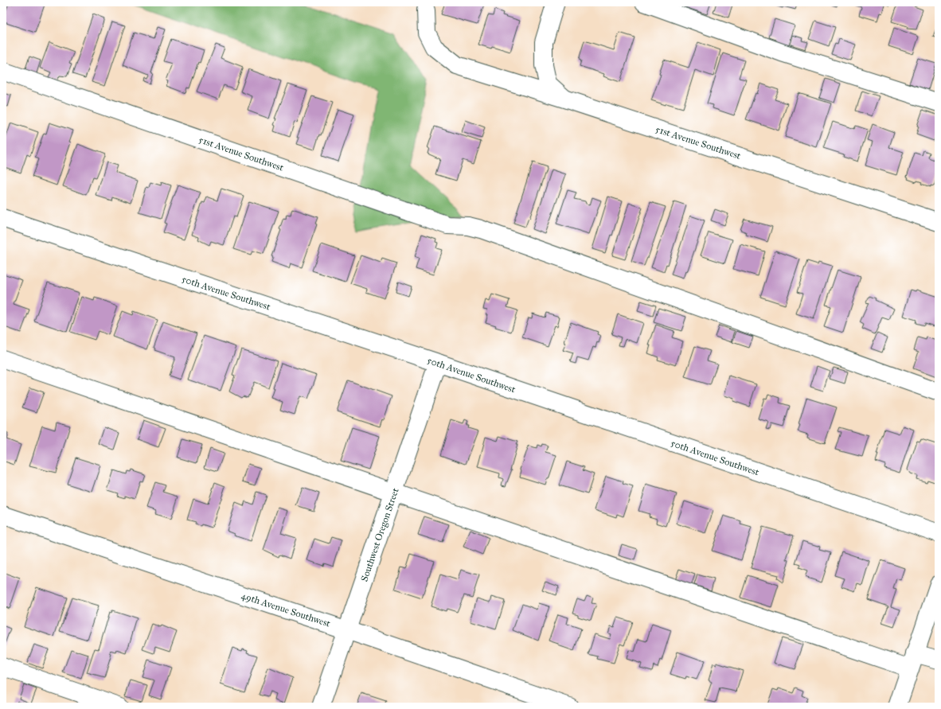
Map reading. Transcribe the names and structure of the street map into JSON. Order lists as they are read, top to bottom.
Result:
{
  "streets": {
    "street": [
      "51st Avenue Southwest",
      "50th Avenue Southwest",
      "Southwest Oregon Street",
      "49th Avenue Southwest"
    ]
  },
  "crossings": [
    ["50th Avenue Southwest", "Southwest Oregon Street"],
    ["Southwest Oregon Street", "49th Avenue Southwest"]
  ]
}
